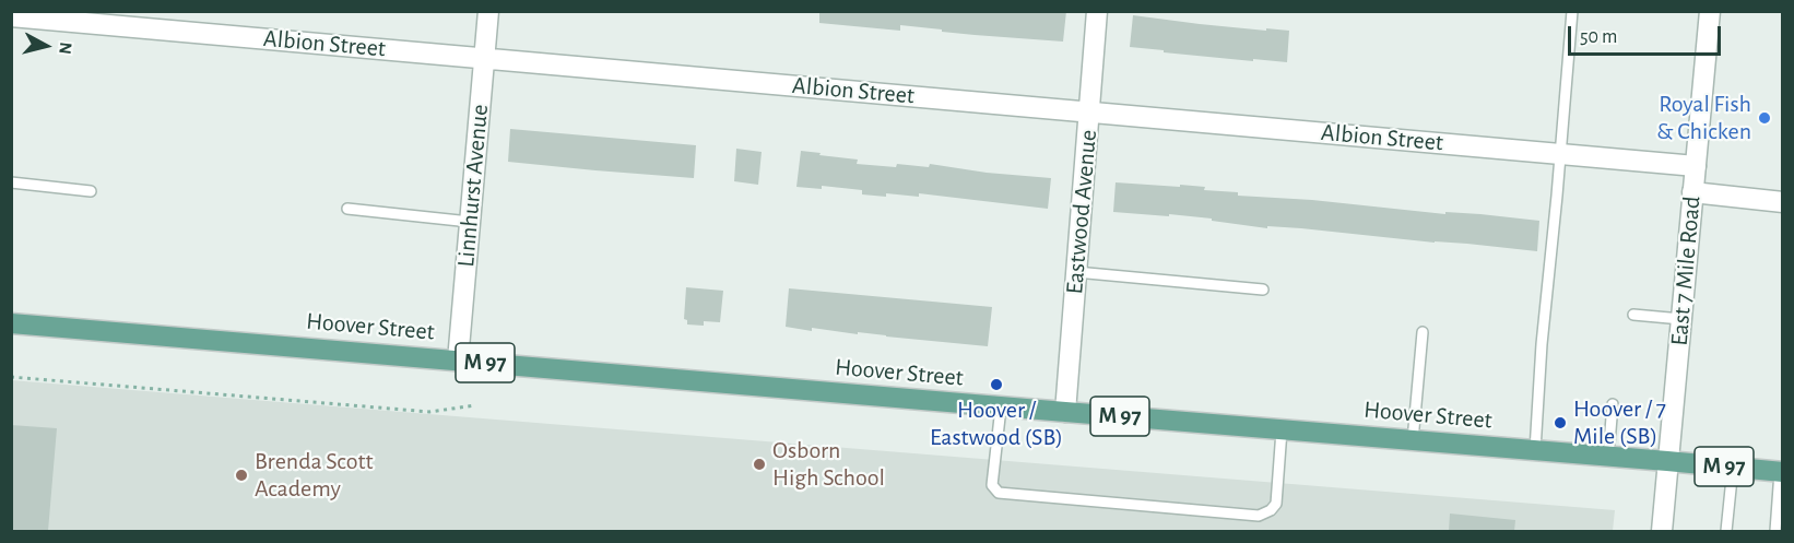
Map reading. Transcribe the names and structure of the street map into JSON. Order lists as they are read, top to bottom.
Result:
{
  "streets": {
    "main road": ["Hoover Street", "M 97"],
    "street": [
      "Albion Street",
      "Linnhurst Avenue",
      "Eastwood Avenue",
      "East 7 Mile Road"
    ]
  },
  "crossings": [
    ["Albion Street", "Linnhurst Avenue"],
    ["Albion Street", "Eastwood Avenue"],
    ["Albion Street", "East 7 Mile Road"],
    ["Linnhurst Avenue", "Hoover Street"],
    ["Eastwood Avenue", "Hoover Street"],
    ["East 7 Mile Road", "Hoover Street"]
  ],
  "places": [
    "Royal Fish & Chicken",
    "Hoover / Eastwood (SB)",
    "Hoover / 7 Mile (SB)",
    "Osborn High School",
    "Brenda Scott Academy"
  ],
  "scale_bar": "50 m",
  "north": "right"
}
